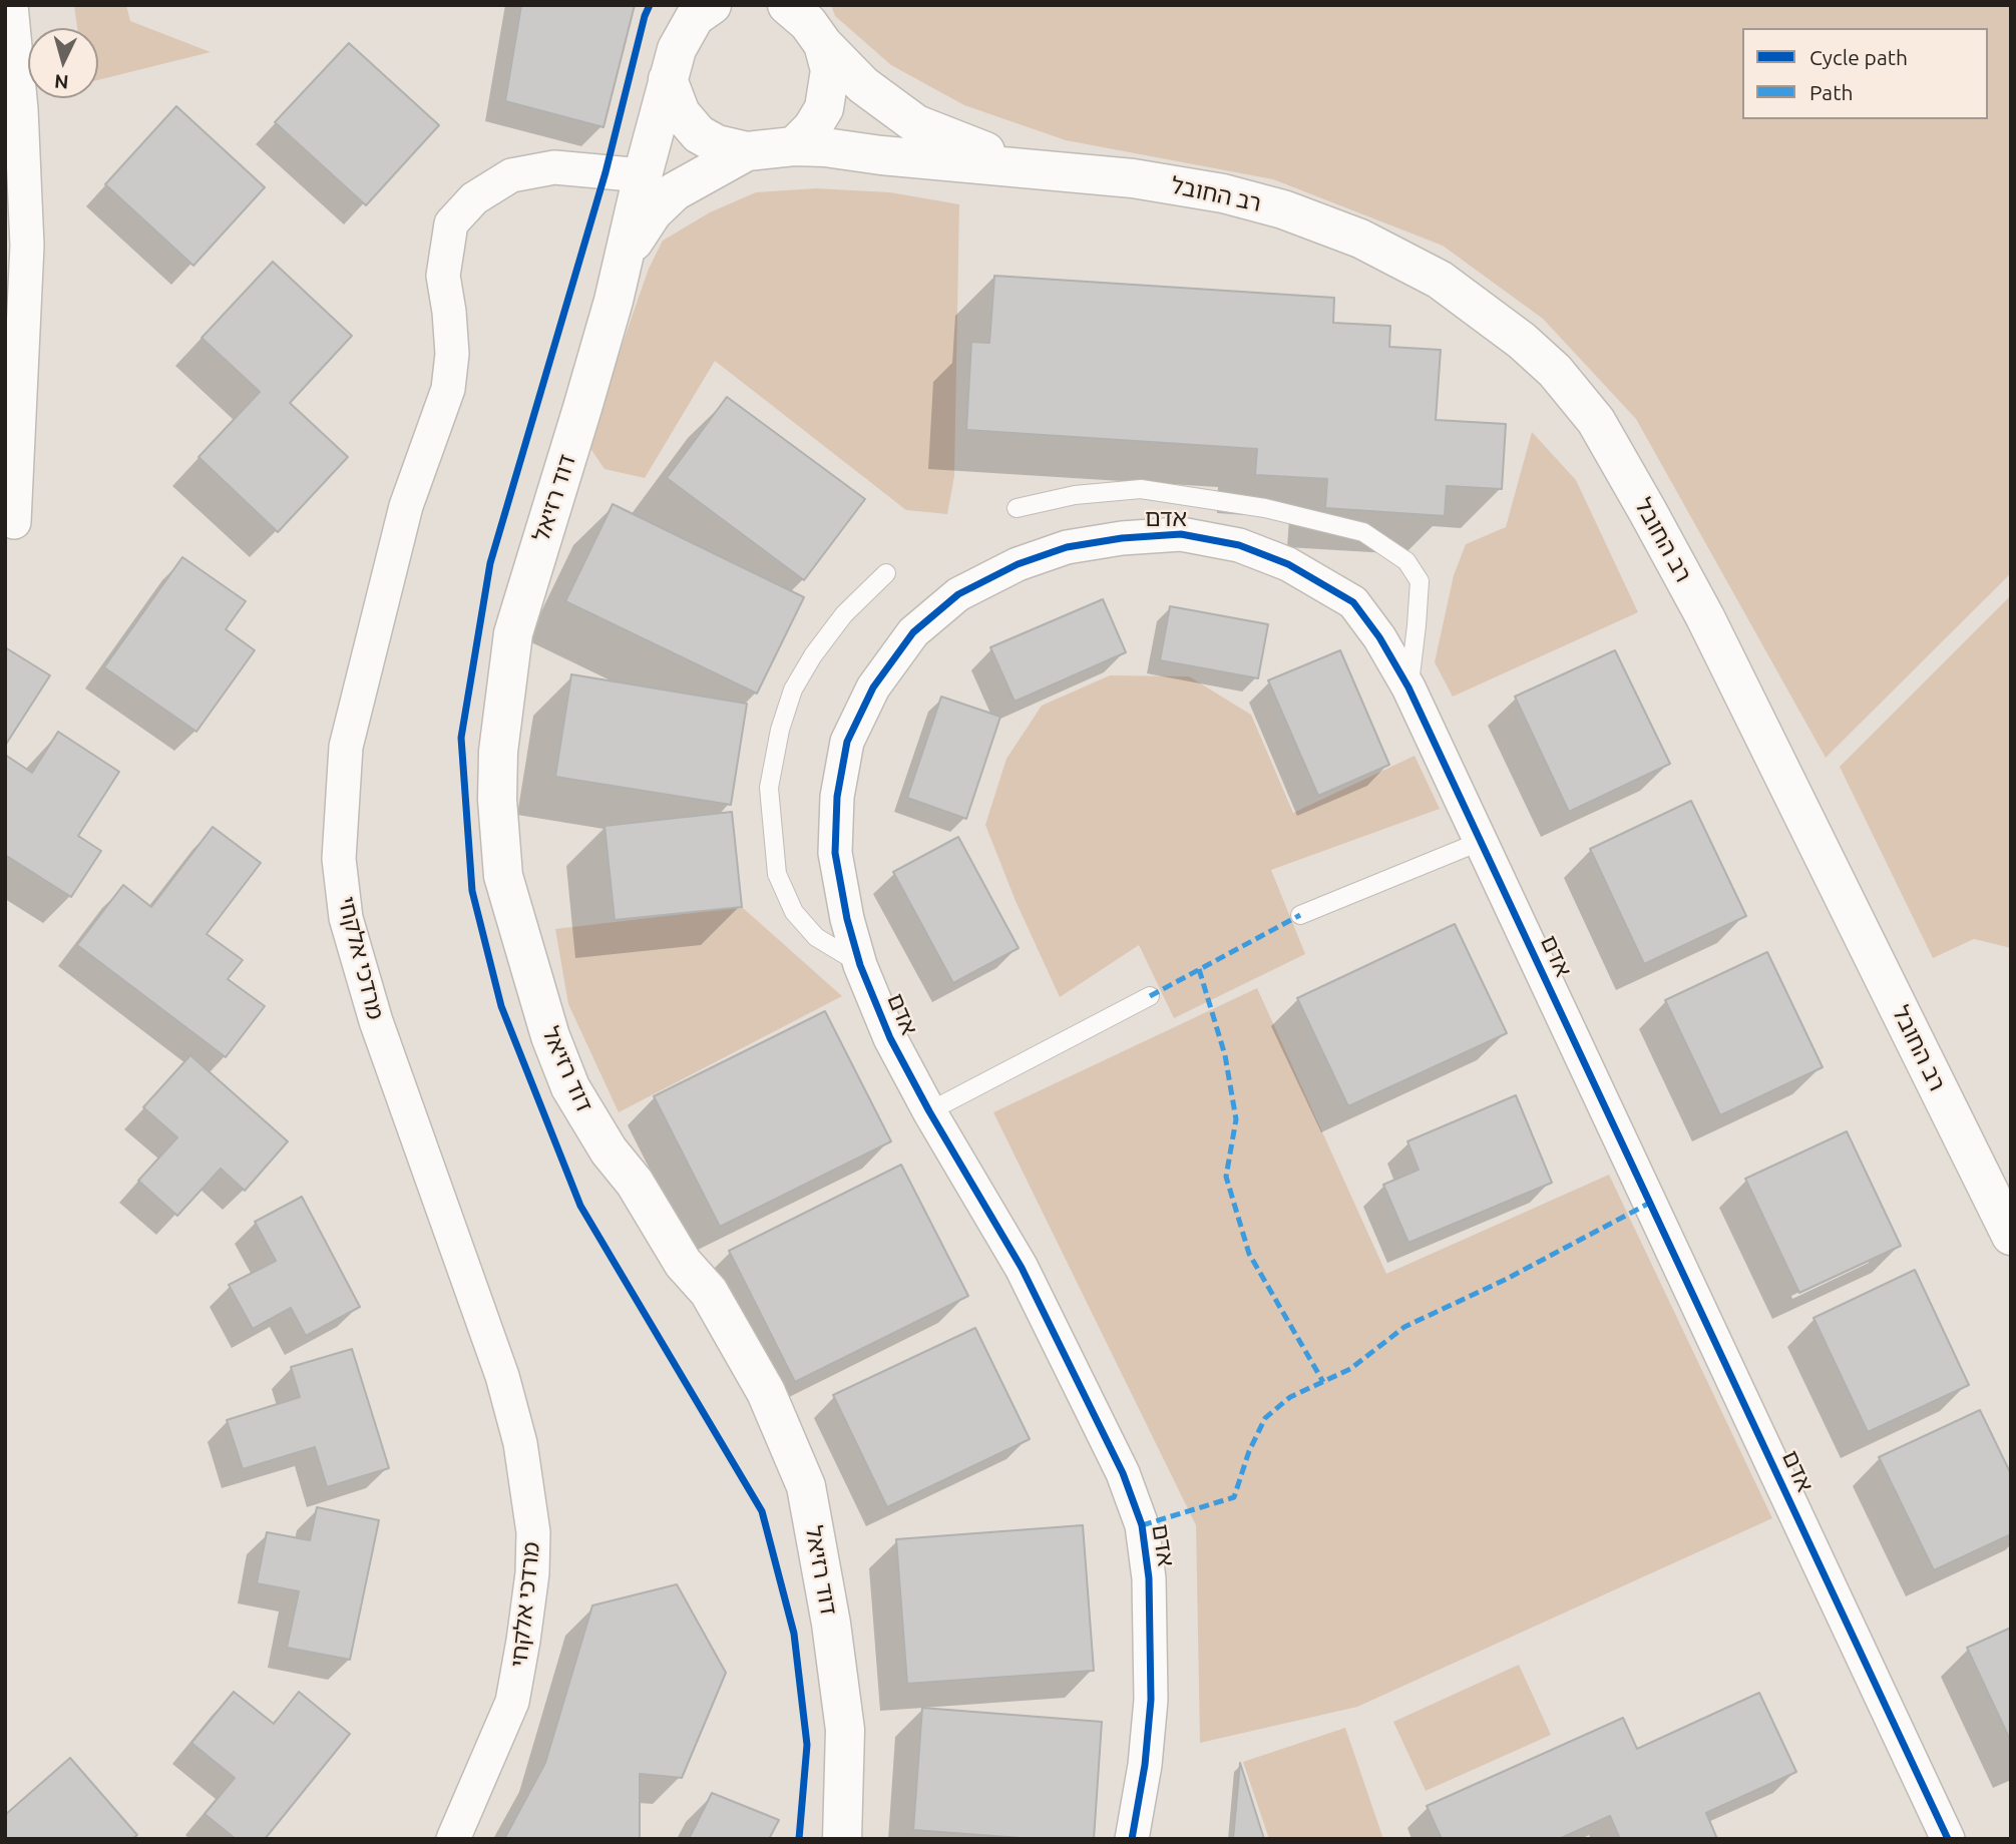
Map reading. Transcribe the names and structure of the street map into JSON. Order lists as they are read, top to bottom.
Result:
{
  "streets": {
    "street": [
      "רב החובל",
      "דוד רזיאל",
      "אדם",
      "מרדכי אלקחי"
    ]
  },
  "crossings": [
    ["רב החובל", "דוד רזיאל"],
    ["דוד רזיאל", "מרדכי אלקחי"]
  ],
  "legend": ["Cycle path", "Path"],
  "north": "bottom"
}
